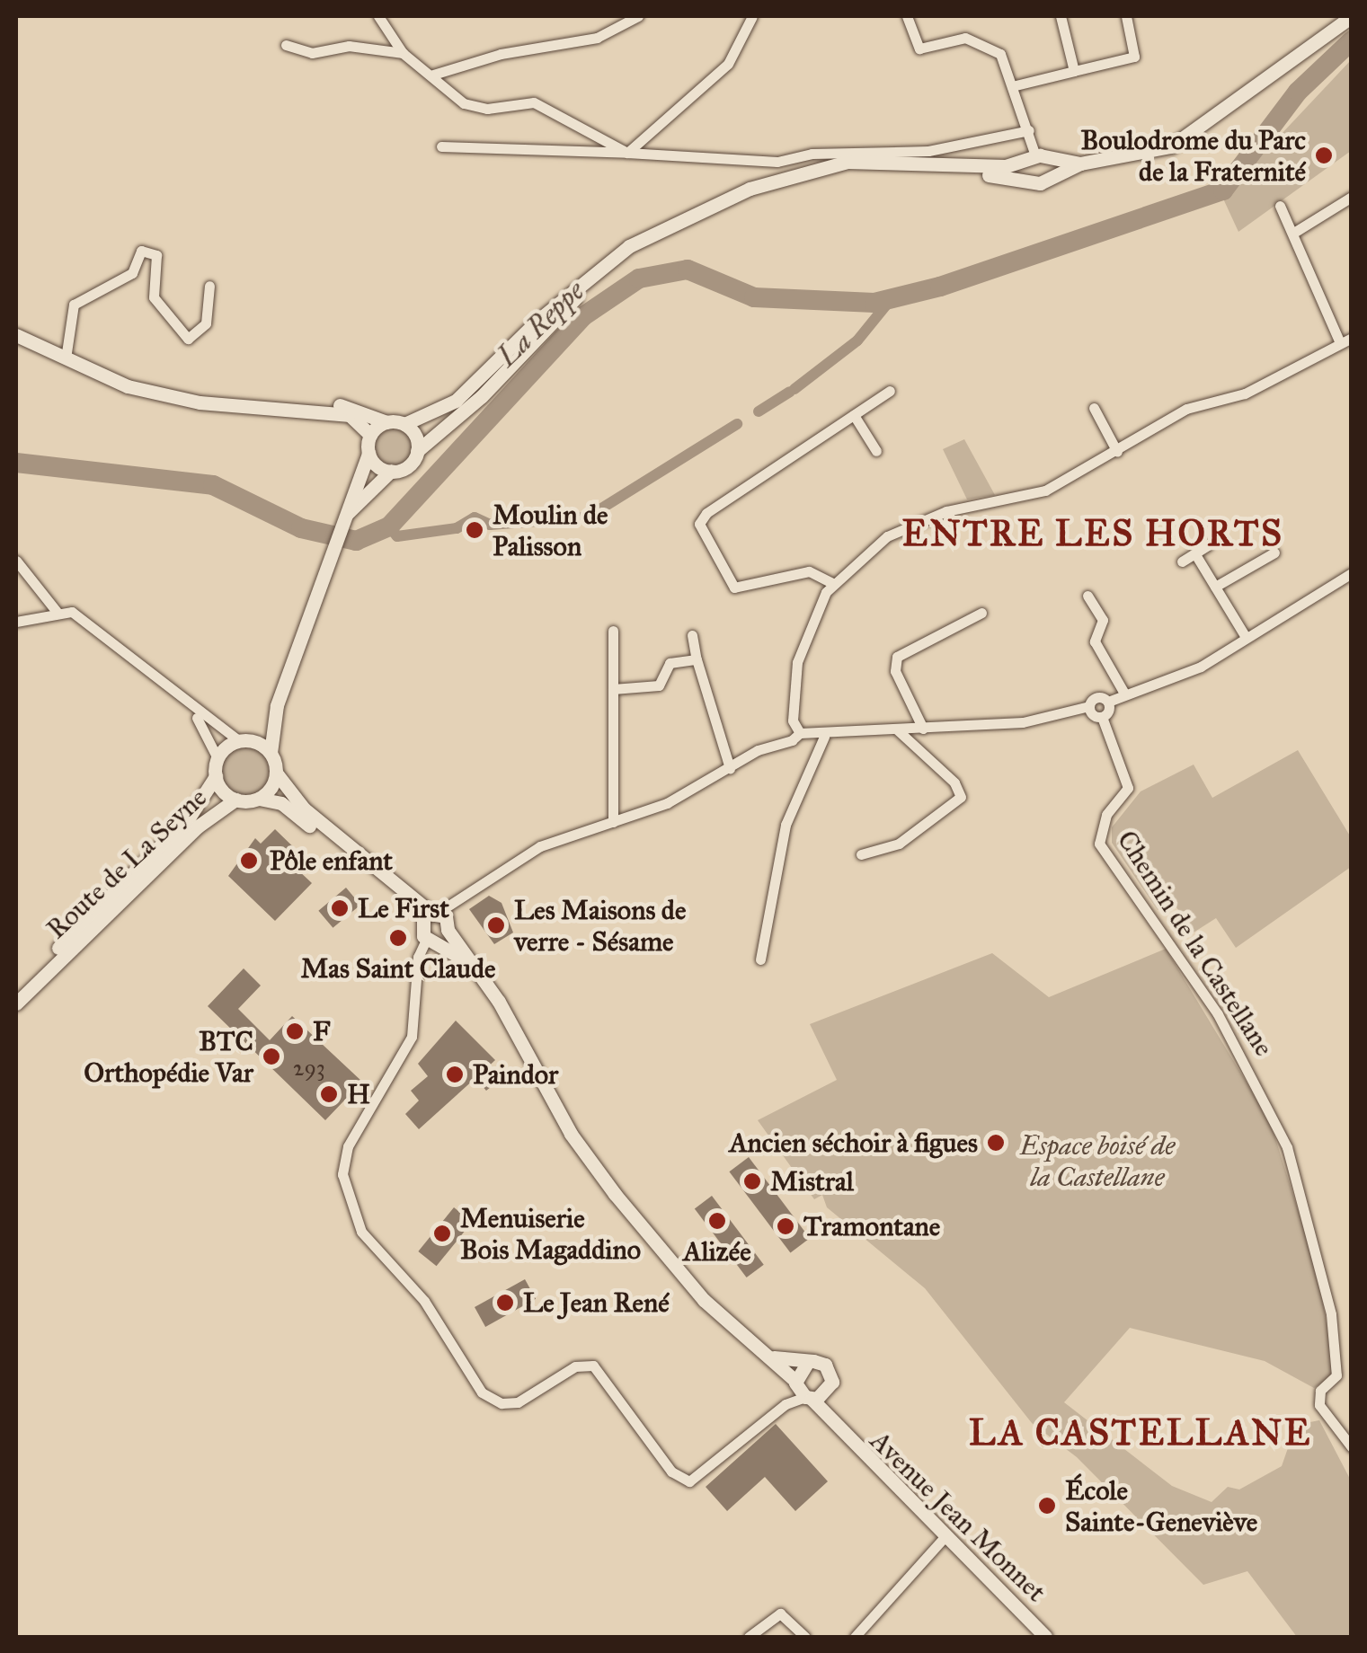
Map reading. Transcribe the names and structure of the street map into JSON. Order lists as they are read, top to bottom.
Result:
{
  "streets": {
    "main road": ["Route de La Seyne", "Avenue Jean Monnet"],
    "street": ["Chemin de la Castellane"]
  },
  "districts": ["ENTRE LES HORTS", "LA CASTELLANE"],
  "water": ["La Reppe"],
  "parks": ["Espace boisé de la Castellane"],
  "places": [
    "Boulodrome du Parc de la Fraternité",
    "Moulin de Palisson",
    "Pôle enfant",
    "Le First",
    "Les Maisons de verre - Sésame",
    "Mas Saint Claude",
    "F",
    "BTC Orthopédie Var",
    "Paindor",
    "H",
    "Ancien séchoir à figues",
    "Mistral",
    "Alizée",
    "Tramontane",
    "Menuiserie Bois Magaddino",
    "Le Jean René",
    "École Sainte-Geneviève"
  ],
  "house_numbers": ["293"]
}
